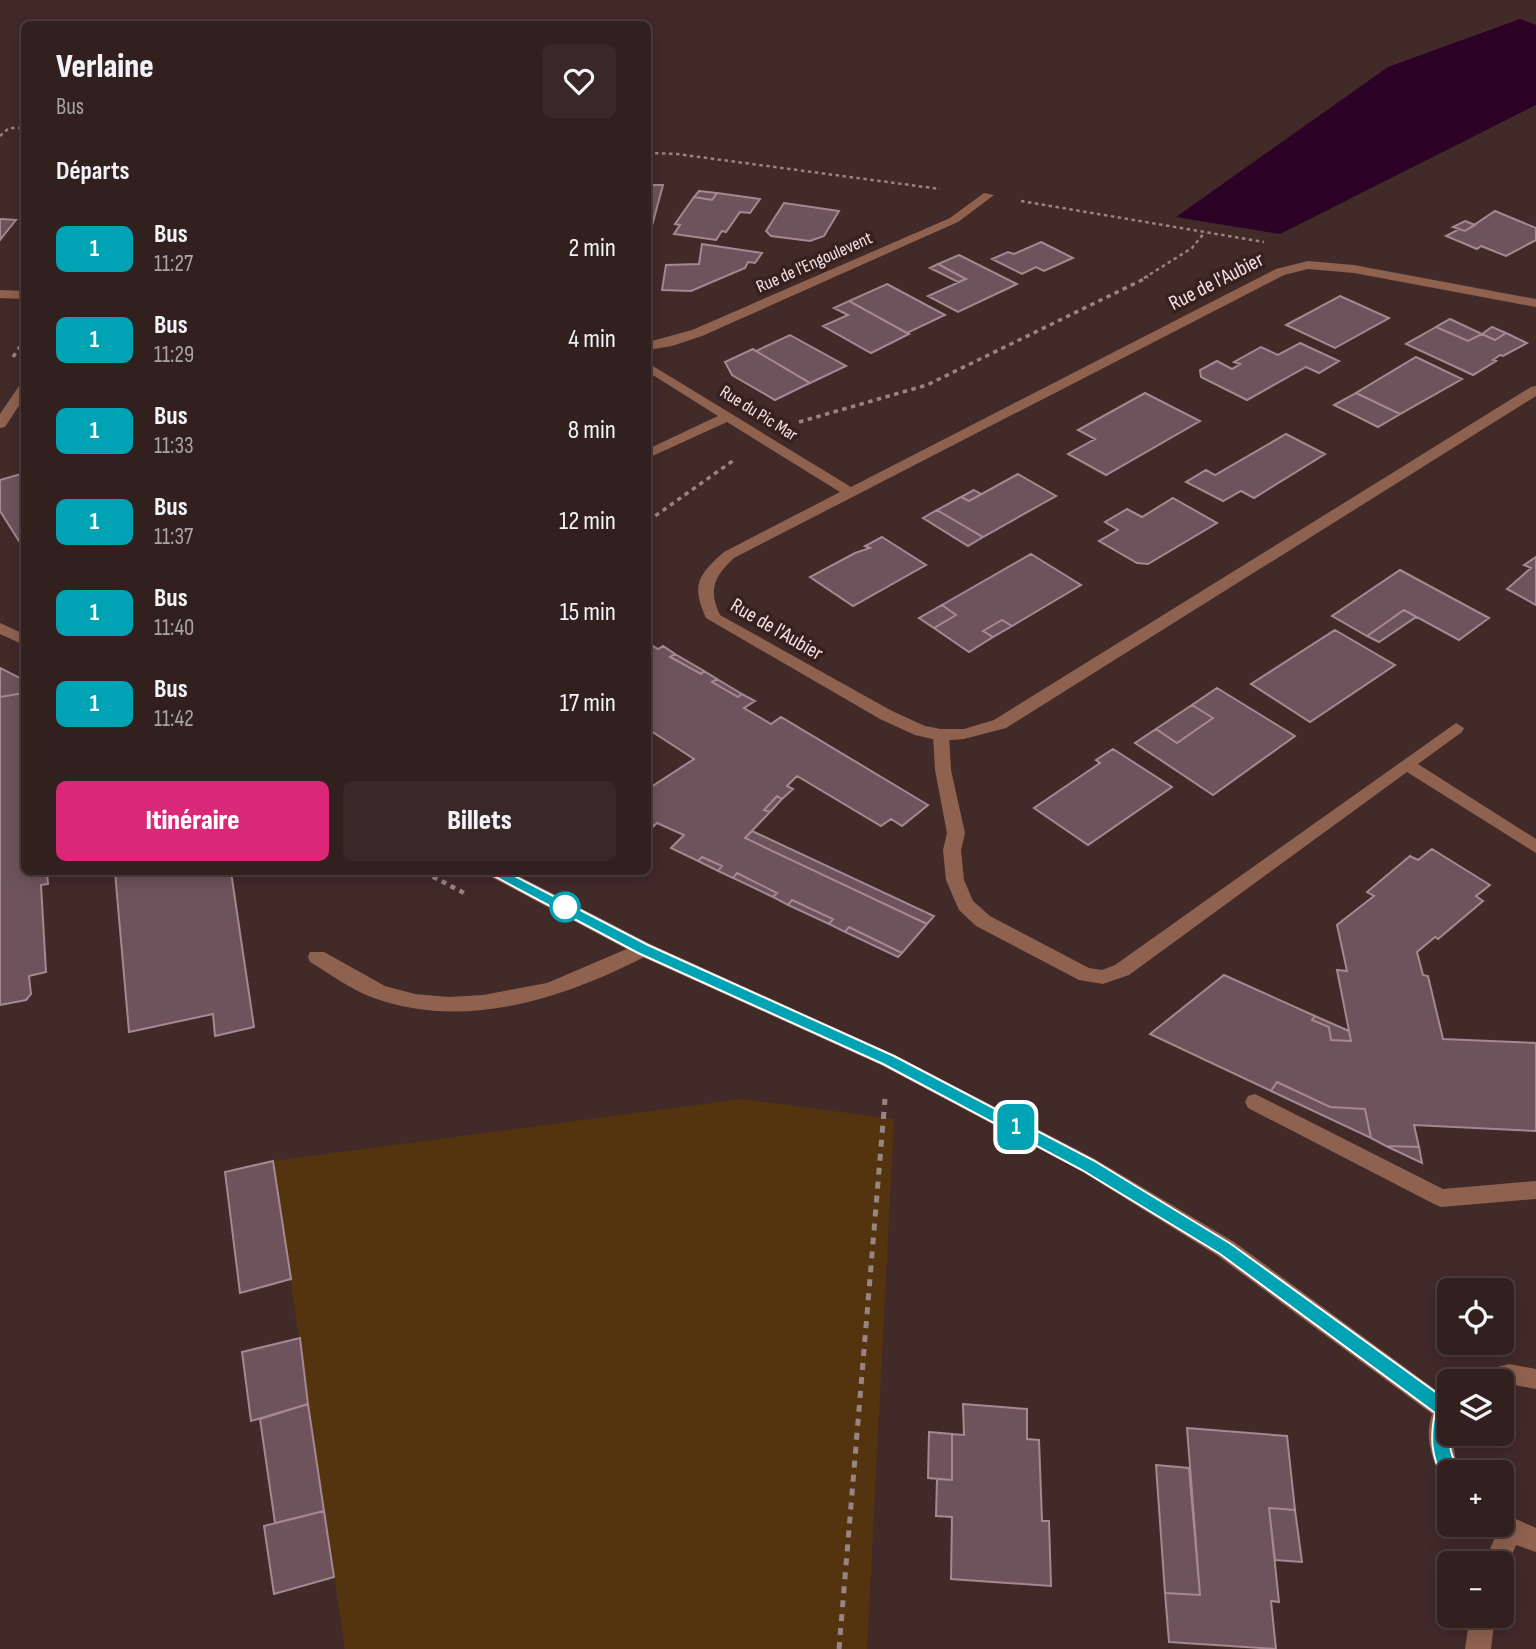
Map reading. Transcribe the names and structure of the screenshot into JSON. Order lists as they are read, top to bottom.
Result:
{
  "streets": {
    "street": ["Rue de l'Engoulevent", "Rue de l'Aubier", "Rue du Pic Mar"]
  },
  "crossings": [
    ["Rue de l'Aubier", "Rue du Pic Mar"]
  ],
  "lines": ["bus line 1"],
  "page": {
    "on_map": "1",
    "heading": [
      ["Verlaine", "Bus"],
      "Départs"
    ],
    "list": [
      {
        "mark": "1",
        "name": "Bus",
        "note": "11:27",
        "value": "2 min"
      },
      {
        "mark": "1",
        "name": "Bus",
        "note": "11:29",
        "value": "4 min"
      },
      {
        "mark": "1",
        "name": "Bus",
        "note": "11:33",
        "value": "8 min"
      },
      {
        "mark": "1",
        "name": "Bus",
        "note": "11:37",
        "value": "12 min"
      },
      {
        "mark": "1",
        "name": "Bus",
        "note": "11:40",
        "value": "15 min"
      },
      {
        "mark": "1",
        "name": "Bus",
        "note": "11:42",
        "value": "17 min"
      }
    ],
    "buttons": ["Itinéraire", "Billets"],
    "map_buttons": ["+", "−"]
  }
}
